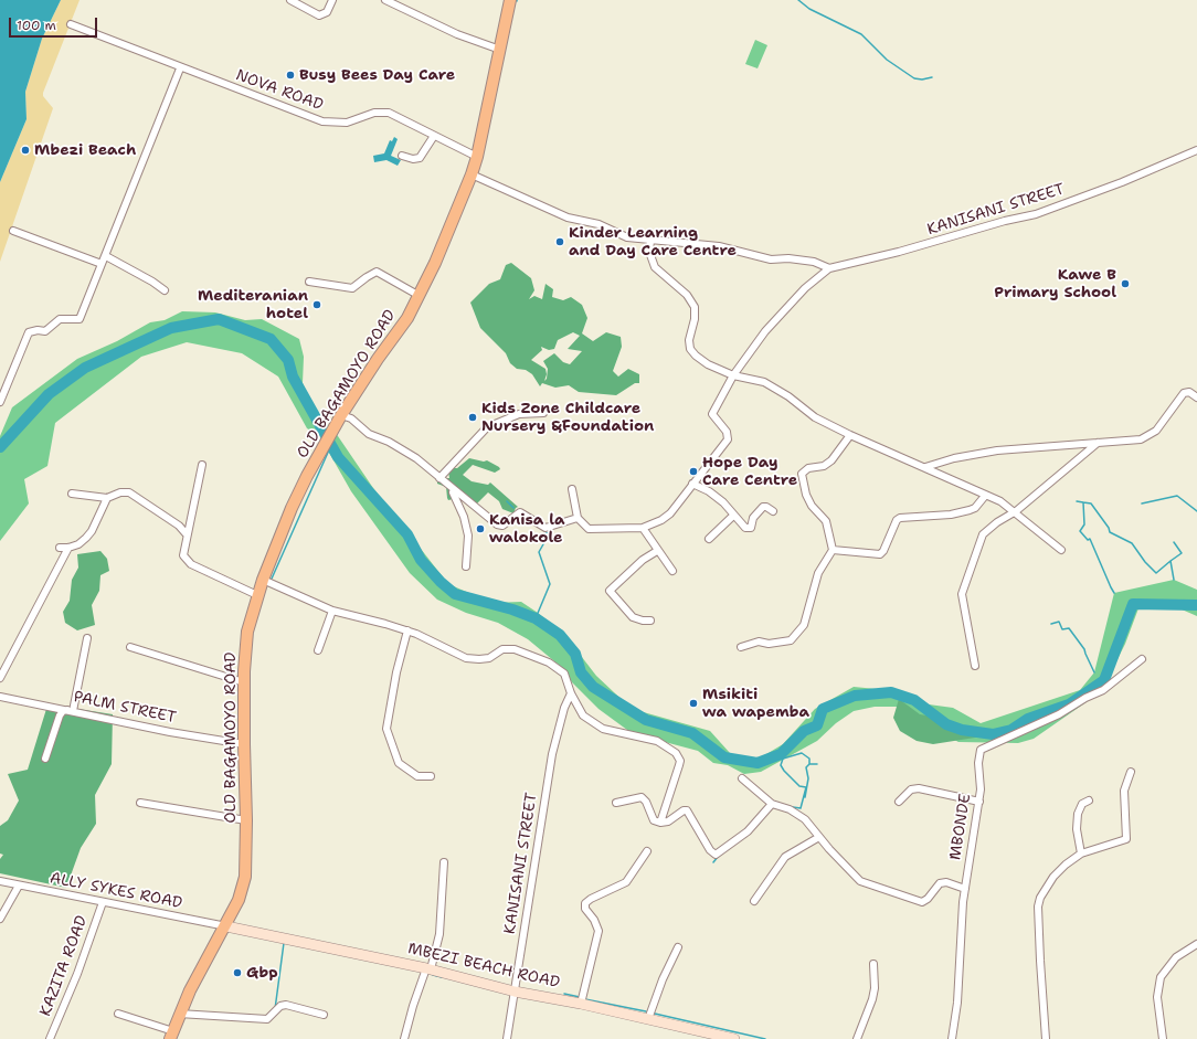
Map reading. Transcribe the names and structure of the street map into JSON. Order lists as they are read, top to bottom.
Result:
{
  "streets": {
    "main road": ["OLD BAGAMOYO ROAD", "MBEZI BEACH ROAD"],
    "street": [
      "NOVA ROAD",
      "KANISANI STREET",
      "PALM STREET",
      "MBONDE",
      "ALLY SYKES ROAD",
      "KAZITA ROAD"
    ]
  },
  "crossings": [
    ["NOVA ROAD", "OLD BAGAMOYO ROAD"],
    ["KANISANI STREET", "MBEZI BEACH ROAD"],
    ["OLD BAGAMOYO ROAD", "PALM STREET"],
    ["OLD BAGAMOYO ROAD", "ALLY SYKES ROAD"],
    ["OLD BAGAMOYO ROAD", "MBEZI BEACH ROAD"],
    ["ALLY SYKES ROAD", "KAZITA ROAD"],
    ["ALLY SYKES ROAD", "MBEZI BEACH ROAD"]
  ],
  "places": [
    "Busy Bees Day Care",
    "Mbezi Beach",
    "Kinder Learning and Day Care Centre",
    "Kawe B Primary School",
    "Mediteranian hotel",
    "Kids Zone Childcare Nursery &Foundation",
    "Hope Day Care Centre",
    "Kanisa la walokole",
    "Msikiti wa wapemba",
    "Gbp"
  ],
  "scale_bar": "100 m"
}
